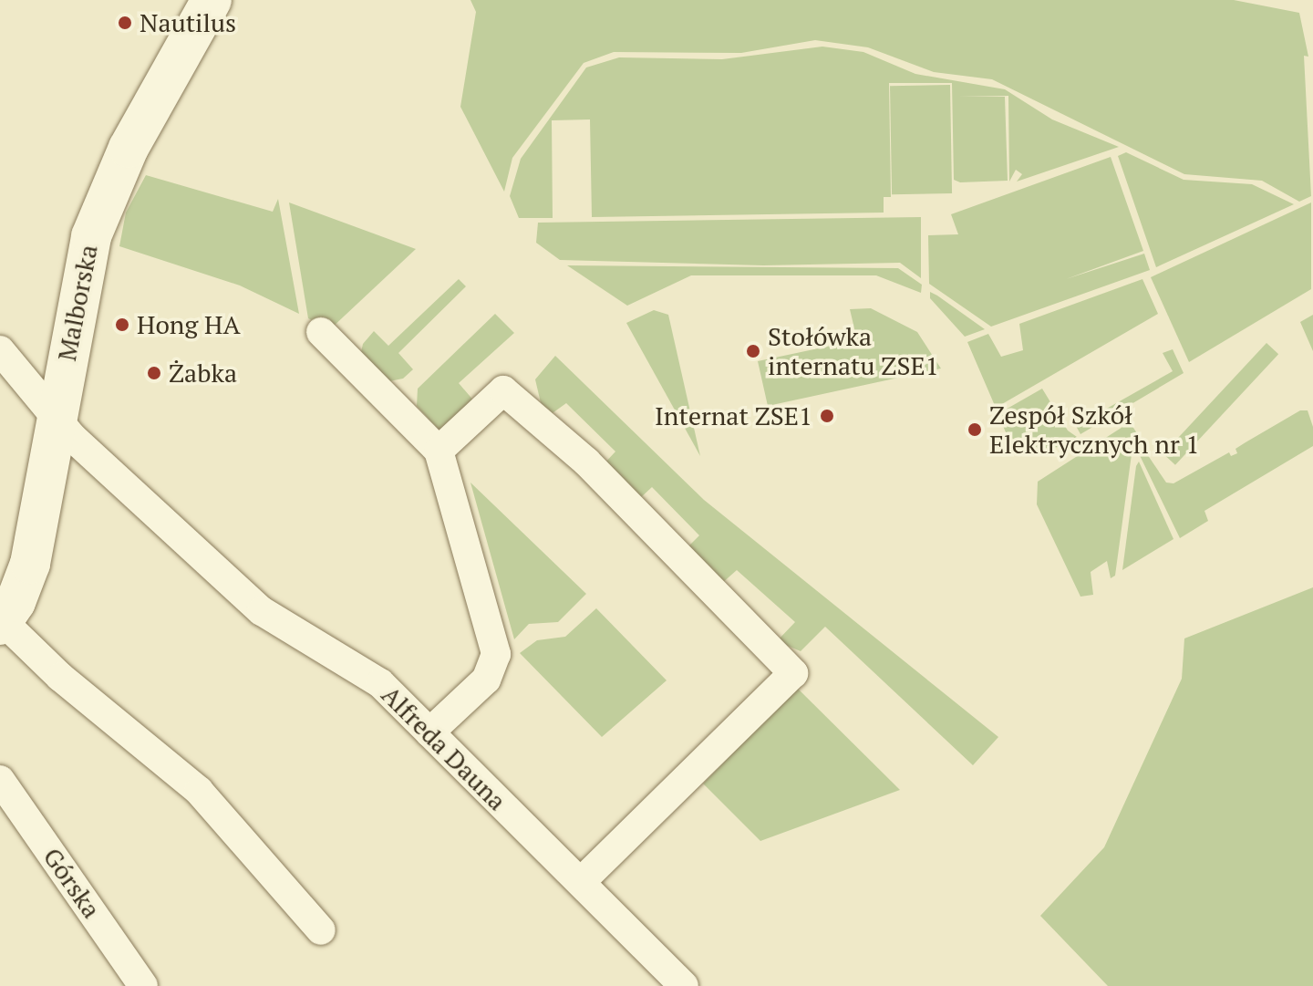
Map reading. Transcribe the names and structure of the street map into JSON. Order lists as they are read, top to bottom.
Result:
{
  "streets": {
    "street": ["Malborska", "Alfreda Dauna", "Górska"]
  },
  "crossings": [
    ["Malborska", "Alfreda Dauna"]
  ],
  "places": [
    "Nautilus",
    "Hong HA",
    "Stołówka internatu ZSE1",
    "Żabka",
    "Internat ZSE1",
    "Zespół Szkół Elektrycznych nr 1"
  ]
}
